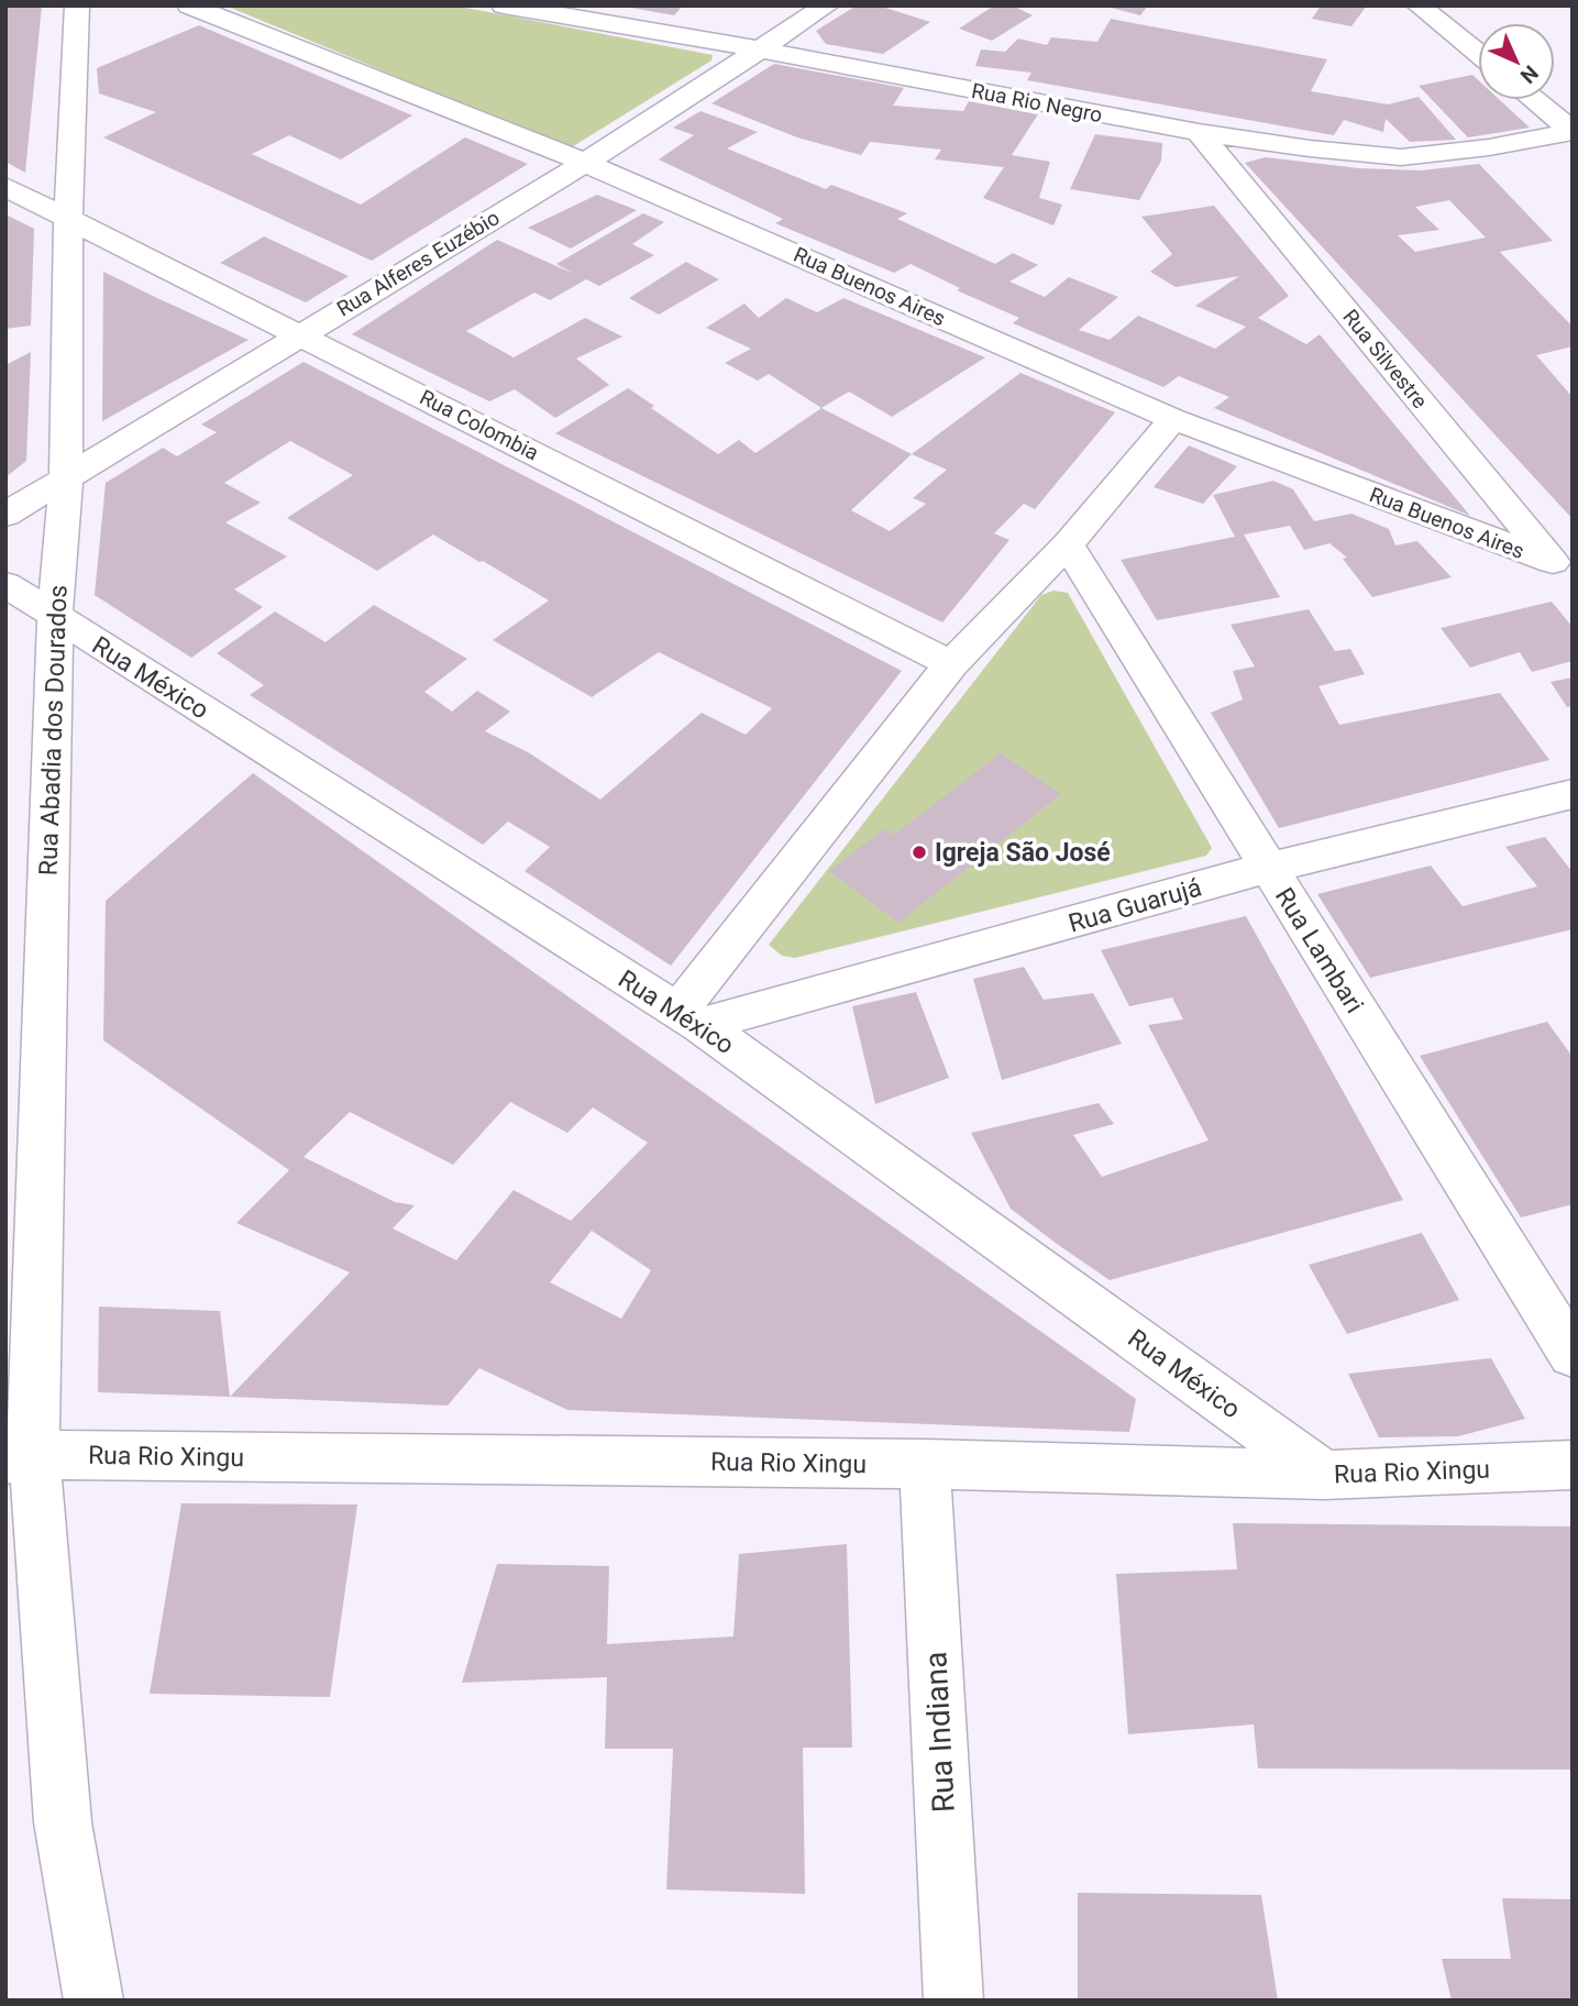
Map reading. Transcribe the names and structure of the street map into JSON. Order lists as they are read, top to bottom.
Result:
{
  "streets": {
    "street": [
      "Rua Rio Negro",
      "Rua Alferes Euzébio",
      "Rua Buenos Aires",
      "Rua Silvestre",
      "Rua Colombia",
      "Rua México",
      "Rua Abadia dos Dourados",
      "Rua Guarujá",
      "Rua Lambari",
      "Rua Rio Xingu",
      "Rua Indiana"
    ]
  },
  "crossings": [
    ["Rua Rio Negro", "Rua Alferes Euzébio"],
    ["Rua Rio Negro", "Rua Silvestre"],
    ["Rua Alferes Euzébio", "Rua Buenos Aires"],
    ["Rua Alferes Euzébio", "Rua Colombia"],
    ["Rua Alferes Euzébio", "Rua Abadia dos Dourados"],
    ["Rua Buenos Aires", "Rua Silvestre"],
    ["Rua Colombia", "Rua Abadia dos Dourados"],
    ["Rua México", "Rua Abadia dos Dourados"],
    ["Rua México", "Rua Guarujá"],
    ["Rua México", "Rua Rio Xingu"],
    ["Rua Abadia dos Dourados", "Rua Rio Xingu"],
    ["Rua Guarujá", "Rua Lambari"],
    ["Rua Rio Xingu", "Rua Indiana"]
  ],
  "places": ["Igreja São José"],
  "north": "bottom right"
}
